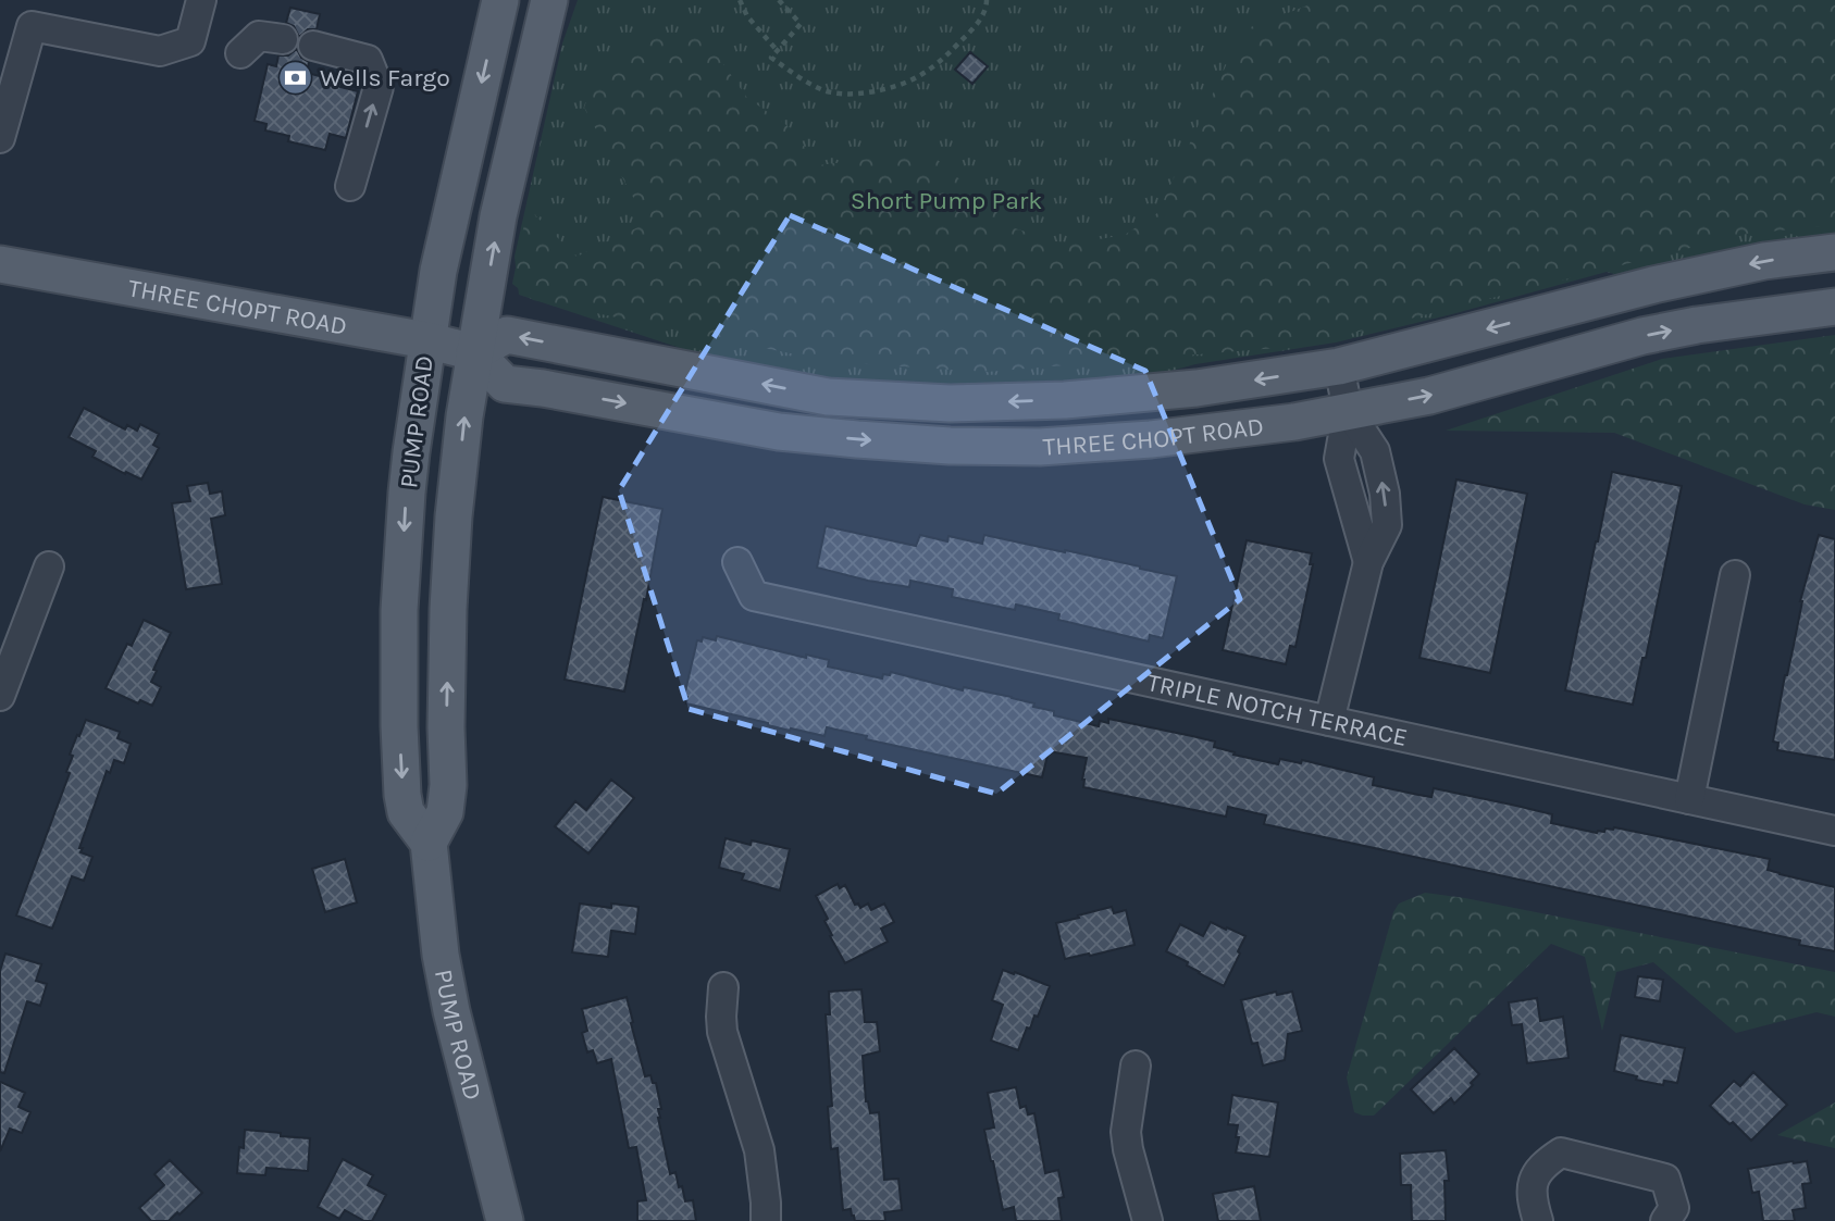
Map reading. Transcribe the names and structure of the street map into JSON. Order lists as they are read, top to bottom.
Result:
{
  "streets": {
    "main road": ["THREE CHOPT ROAD", "PUMP ROAD"],
    "street": ["TRIPLE NOTCH TERRACE"]
  },
  "crossings": [
    ["THREE CHOPT ROAD", "PUMP ROAD"]
  ],
  "parks": ["Short Pump Park"],
  "places": {
    "bank": ["Wells Fargo"]
  }
}
